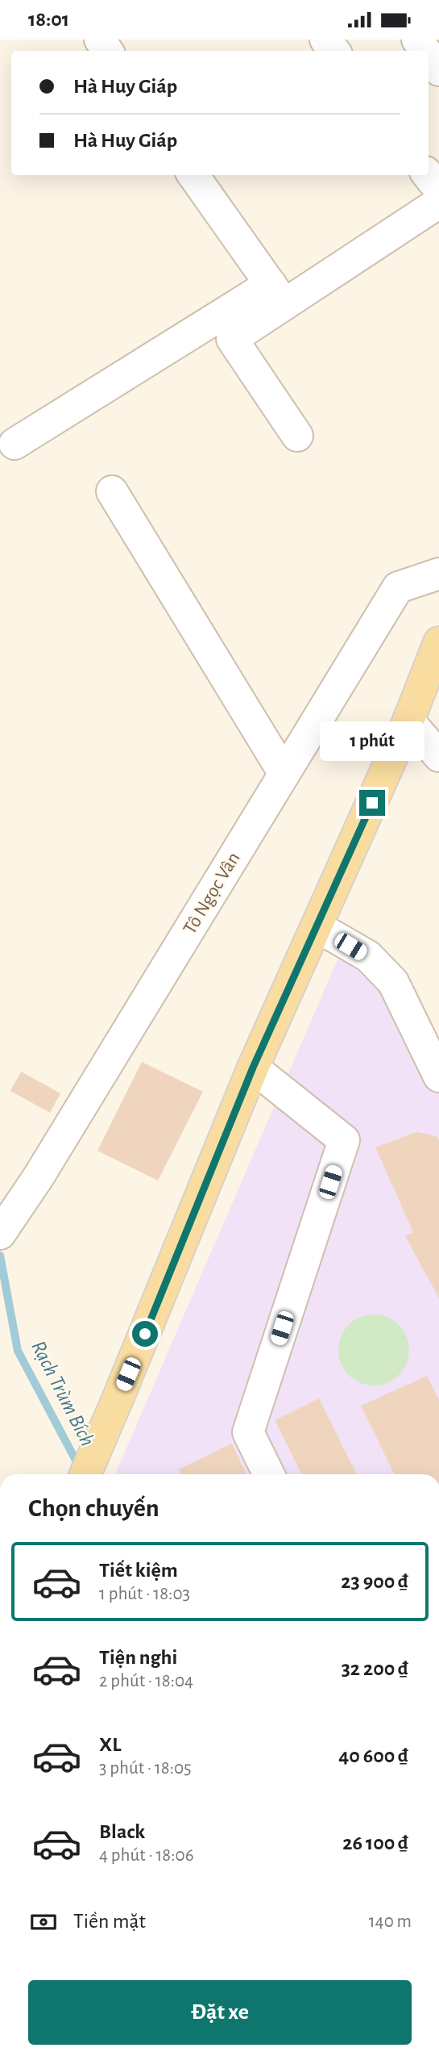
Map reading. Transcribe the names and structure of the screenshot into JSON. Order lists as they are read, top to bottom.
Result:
{
  "streets": {
    "street": ["Tô Ngọc Vân"]
  },
  "water": ["Rạch Trùm Bích"],
  "page": {
    "status": "18:01",
    "banner": ["Hà Huy Giáp", "Hà Huy Giáp"],
    "bubble": "1 phút",
    "heading": "Chọn chuyến",
    "list": [
      {
        "name": "Tiết kiệm",
        "note": "1 phút · 18:03",
        "value": "23 900 ₫"
      },
      {
        "name": "Tiện nghi",
        "note": "2 phút · 18:04",
        "value": "32 200 ₫"
      },
      {
        "name": "XL",
        "note": "3 phút · 18:05",
        "value": "40 600 ₫"
      },
      {
        "name": "Black",
        "note": "4 phút · 18:06",
        "value": "26 100 ₫"
      }
    ],
    "pay": ["Tiền mặt", "140 m"],
    "buttons": "Đặt xe"
  }
}
